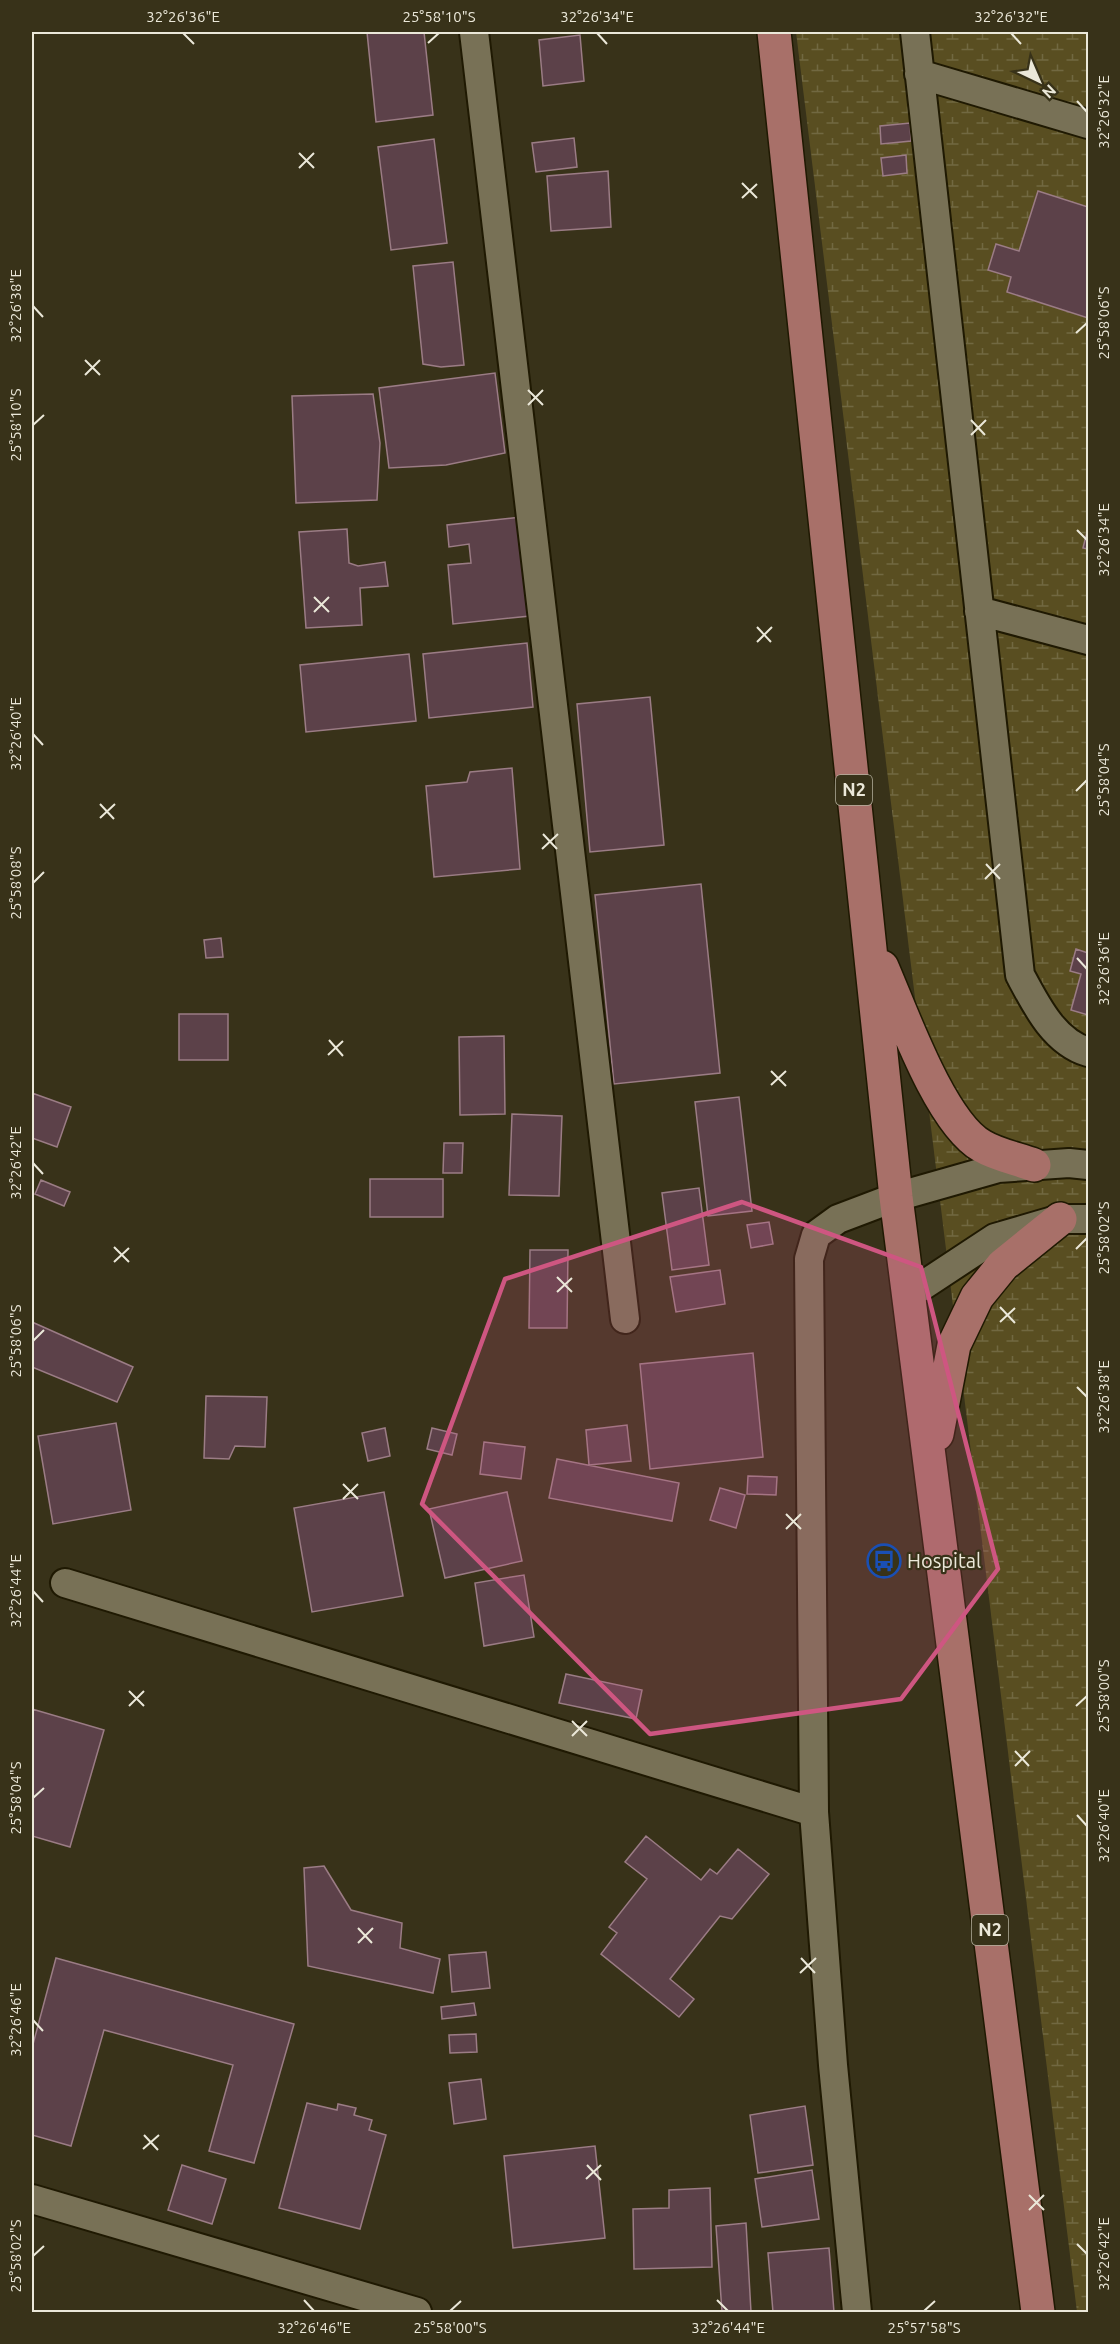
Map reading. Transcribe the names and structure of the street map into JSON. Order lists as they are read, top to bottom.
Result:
{
  "streets": {
    "main road": ["N2"]
  },
  "places": {
    "bus stop": ["Hospital"]
  },
  "north": "bottom right",
  "coordinates": [
    "32°26'36\"E",
    "25°58'10\"S",
    "32°26'34\"E",
    "32°26'32\"E",
    "32°26'38\"E",
    "25°58'06\"S",
    "32°26'40\"E",
    "25°58'04\"S",
    "25°58'08\"S",
    "32°26'42\"E",
    "25°58'02\"S",
    "32°26'44\"E",
    "25°58'00\"S",
    "32°26'46\"E",
    "25°57'58\"S"
  ]
}
